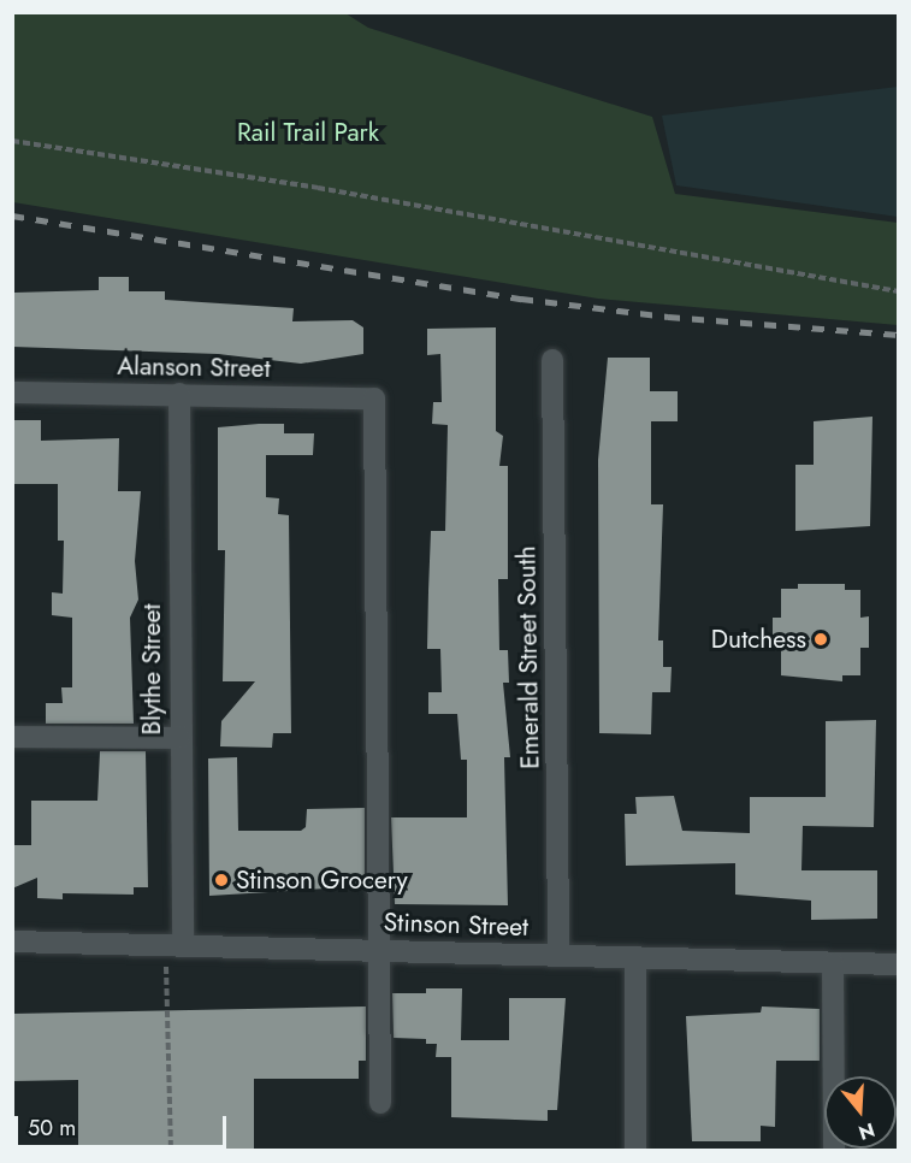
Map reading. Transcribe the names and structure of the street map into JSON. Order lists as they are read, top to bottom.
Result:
{
  "streets": {
    "street": [
      "Alanson Street",
      "Emerald Street South",
      "Blythe Street",
      "Stinson Street"
    ]
  },
  "crossings": [
    ["Alanson Street", "Blythe Street"],
    ["Alanson Street", "Stinson Street"],
    ["Emerald Street South", "Stinson Street"],
    ["Blythe Street", "Stinson Street"]
  ],
  "parks": ["Rail Trail Park"],
  "places": ["Dutchess", "Stinson Grocery"],
  "scale_bar": "50 m",
  "north": "bottom"
}
